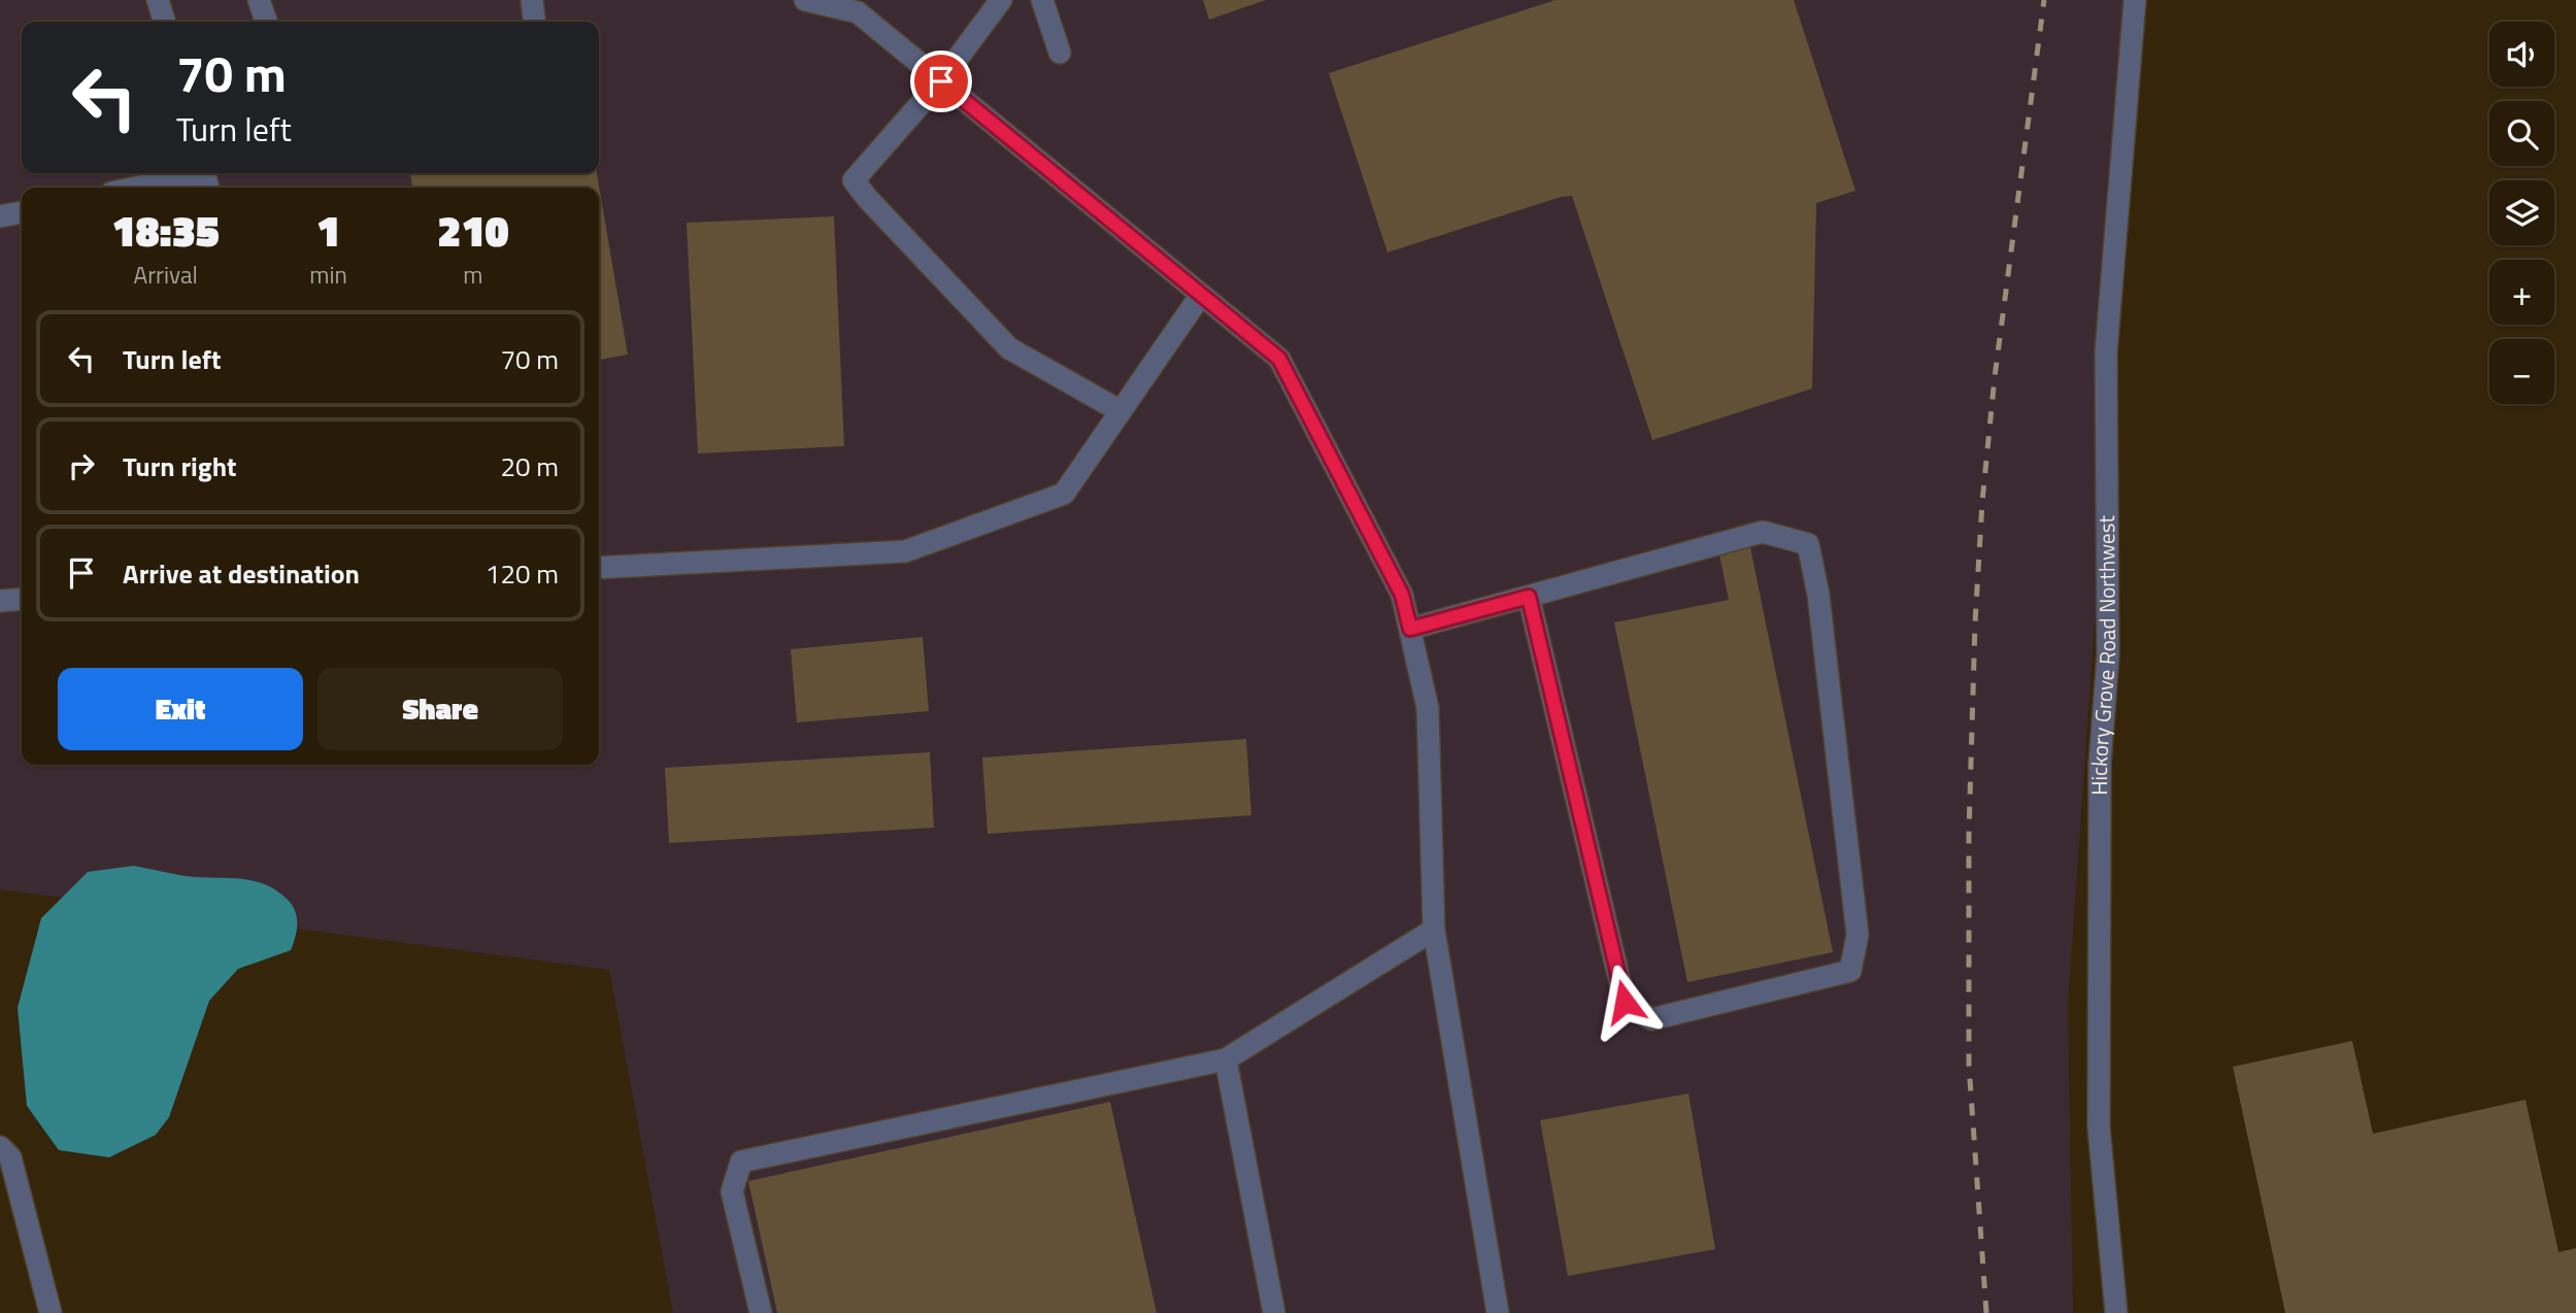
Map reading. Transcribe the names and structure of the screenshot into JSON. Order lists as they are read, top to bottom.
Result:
{
  "streets": {
    "street": ["Hickory Grove Road Northwest"]
  },
  "page": {
    "map_buttons": ["+", "−"],
    "turn": ["70 m", "Turn left"],
    "eta": [
      "18:35",
      "Arrival",
      "1",
      "min",
      "210",
      "m"
    ],
    "list": [
      {
        "name": "Turn left",
        "value": "70 m"
      },
      {
        "name": "Turn right",
        "value": "20 m"
      },
      {
        "name": "Arrive at destination",
        "value": "120 m"
      }
    ],
    "buttons": ["Exit", "Share"]
  }
}
